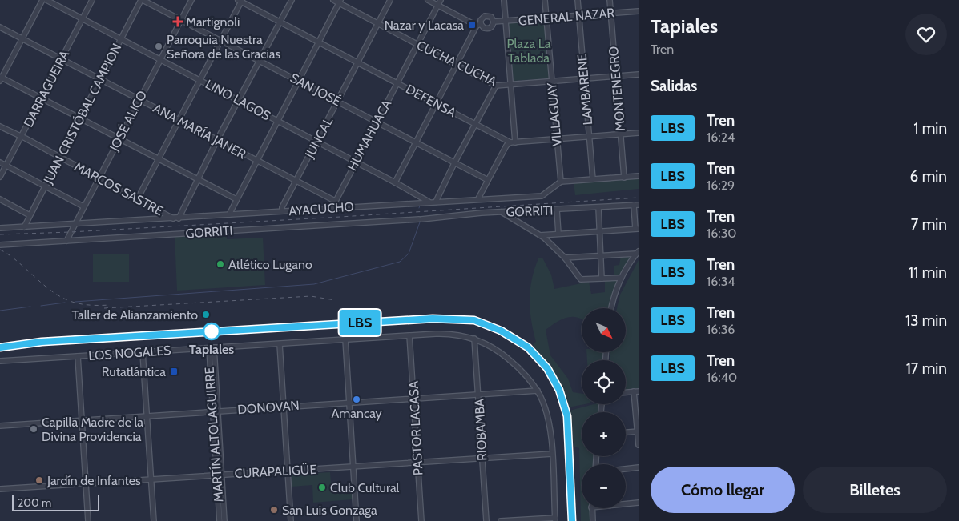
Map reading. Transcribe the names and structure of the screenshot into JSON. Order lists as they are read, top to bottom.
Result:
{
  "streets": {
    "street": [
      "GENERAL NAZAR",
      "CUCHA CUCHA",
      "DARRAGUEIRA",
      "MONTENEGRO",
      "SAN JOSÉ",
      "LAMBARENE",
      "LINO LAGOS",
      "DEFENSA",
      "JUAN CRISTÓBAL CAMPION",
      "VILLAGUAY",
      "JOSÉ ALICO",
      "ANA MARÍA JANER",
      "HUMAHUACA",
      "JUNCAL",
      "MARCOS SASTRE",
      "AYACUCHO",
      "GORRITI",
      "LOS NOGALES",
      "DONOVAN",
      "PASTOR LACASA",
      "RIOBAMBA",
      "MARTÍN ALTOLAGUIRRE",
      "CURAPALIGÜE"
    ]
  },
  "crossings": [
    ["GENERAL NAZAR", "MONTENEGRO"],
    ["GENERAL NAZAR", "LAMBARENE"],
    ["GENERAL NAZAR", "VILLAGUAY"],
    ["CUCHA CUCHA", "MONTENEGRO"],
    ["CUCHA CUCHA", "LAMBARENE"],
    ["CUCHA CUCHA", "VILLAGUAY"],
    ["CUCHA CUCHA", "HUMAHUACA"],
    ["CUCHA CUCHA", "JUNCAL"],
    ["DARRAGUEIRA", "LINO LAGOS"],
    ["DARRAGUEIRA", "ANA MARÍA JANER"],
    ["DARRAGUEIRA", "MARCOS SASTRE"],
    ["SAN JOSÉ", "JUAN CRISTÓBAL CAMPION"],
    ["SAN JOSÉ", "JOSÉ ALICO"],
    ["SAN JOSÉ", "HUMAHUACA"],
    ["SAN JOSÉ", "JUNCAL"],
    ["LINO LAGOS", "JUAN CRISTÓBAL CAMPION"],
    ["LINO LAGOS", "JOSÉ ALICO"],
    ["LINO LAGOS", "HUMAHUACA"],
    ["LINO LAGOS", "JUNCAL"],
    ["LINO LAGOS", "AYACUCHO"],
    ["DEFENSA", "HUMAHUACA"],
    ["DEFENSA", "JUNCAL"],
    ["JUAN CRISTÓBAL CAMPION", "ANA MARÍA JANER"],
    ["JUAN CRISTÓBAL CAMPION", "MARCOS SASTRE"],
    ["JUAN CRISTÓBAL CAMPION", "AYACUCHO"],
    ["VILLAGUAY", "AYACUCHO"],
    ["JOSÉ ALICO", "ANA MARÍA JANER"],
    ["JOSÉ ALICO", "MARCOS SASTRE"],
    ["JOSÉ ALICO", "AYACUCHO"],
    ["JOSÉ ALICO", "GORRITI"],
    ["ANA MARÍA JANER", "HUMAHUACA"],
    ["ANA MARÍA JANER", "JUNCAL"],
    ["HUMAHUACA", "AYACUCHO"],
    ["JUNCAL", "AYACUCHO"],
    ["MARCOS SASTRE", "AYACUCHO"],
    ["LOS NOGALES", "DONOVAN"],
    ["LOS NOGALES", "PASTOR LACASA"],
    ["LOS NOGALES", "RIOBAMBA"],
    ["LOS NOGALES", "MARTÍN ALTOLAGUIRRE"],
    ["LOS NOGALES", "CURAPALIGÜE"],
    ["DONOVAN", "PASTOR LACASA"],
    ["DONOVAN", "RIOBAMBA"],
    ["DONOVAN", "MARTÍN ALTOLAGUIRRE"],
    ["PASTOR LACASA", "CURAPALIGÜE"],
    ["RIOBAMBA", "CURAPALIGÜE"],
    ["MARTÍN ALTOLAGUIRRE", "CURAPALIGÜE"]
  ],
  "parks": ["Plaza La Tablada"],
  "places": {
    "health": ["Martignoli"],
    "transit": ["Nazar y Lacasa", "Rutatlántica"],
    "other": [
      "Parroquia Nuestra Señora de las Gracias",
      "Atlético Lugano",
      "Taller de Alianzamiento",
      "Tapiales",
      "Amancay",
      "Capilla Madre de la Divina Providencia",
      "Jardín de Infantes",
      "Club Cultural",
      "San Luis Gonzaga"
    ]
  },
  "scale_bar": "200 m",
  "north": "bottom right",
  "page": {
    "on_map": "LBS",
    "heading": [
      ["Tapiales", "Tren"],
      "Salidas"
    ],
    "list": [
      {
        "mark": "LBS",
        "name": "Tren",
        "note": "16:24",
        "value": "1 min"
      },
      {
        "mark": "LBS",
        "name": "Tren",
        "note": "16:29",
        "value": "6 min"
      },
      {
        "mark": "LBS",
        "name": "Tren",
        "note": "16:30",
        "value": "7 min"
      },
      {
        "mark": "LBS",
        "name": "Tren",
        "note": "16:34",
        "value": "11 min"
      },
      {
        "mark": "LBS",
        "name": "Tren",
        "note": "16:36",
        "value": "13 min"
      },
      {
        "mark": "LBS",
        "name": "Tren",
        "note": "16:40",
        "value": "17 min"
      }
    ],
    "map_buttons": ["+", "−"],
    "buttons": ["Cómo llegar", "Billetes"],
    "scale": "200 m"
  }
}
